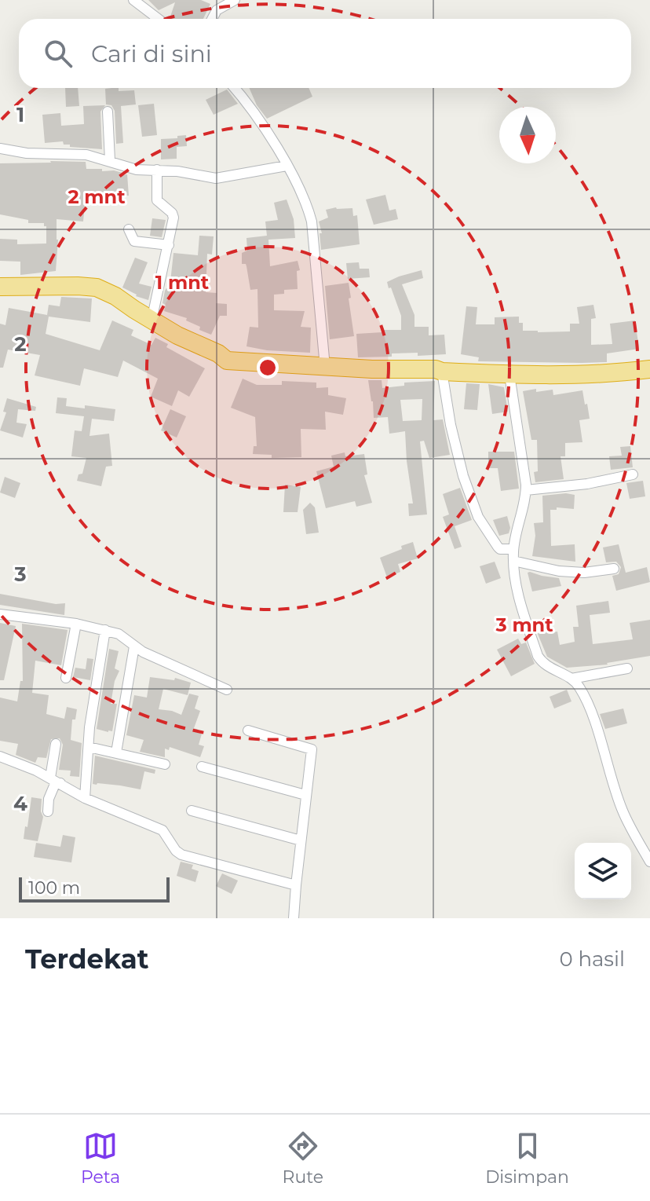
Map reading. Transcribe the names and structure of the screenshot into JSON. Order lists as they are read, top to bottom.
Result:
{
  "scale_bar": "100 m",
  "north": "bottom",
  "page": {
    "search": "Cari di sini",
    "scale": "100 m",
    "heading": ["Terdekat", "0 hasil"],
    "nav": ["Peta", "Rute", "Disimpan"]
  },
  "grid": {
    "rows": [
      "1",
      "2",
      "3",
      "4"
    ]
  },
  "rings": ["2 mnt", "1 mnt", "3 mnt"]
}
